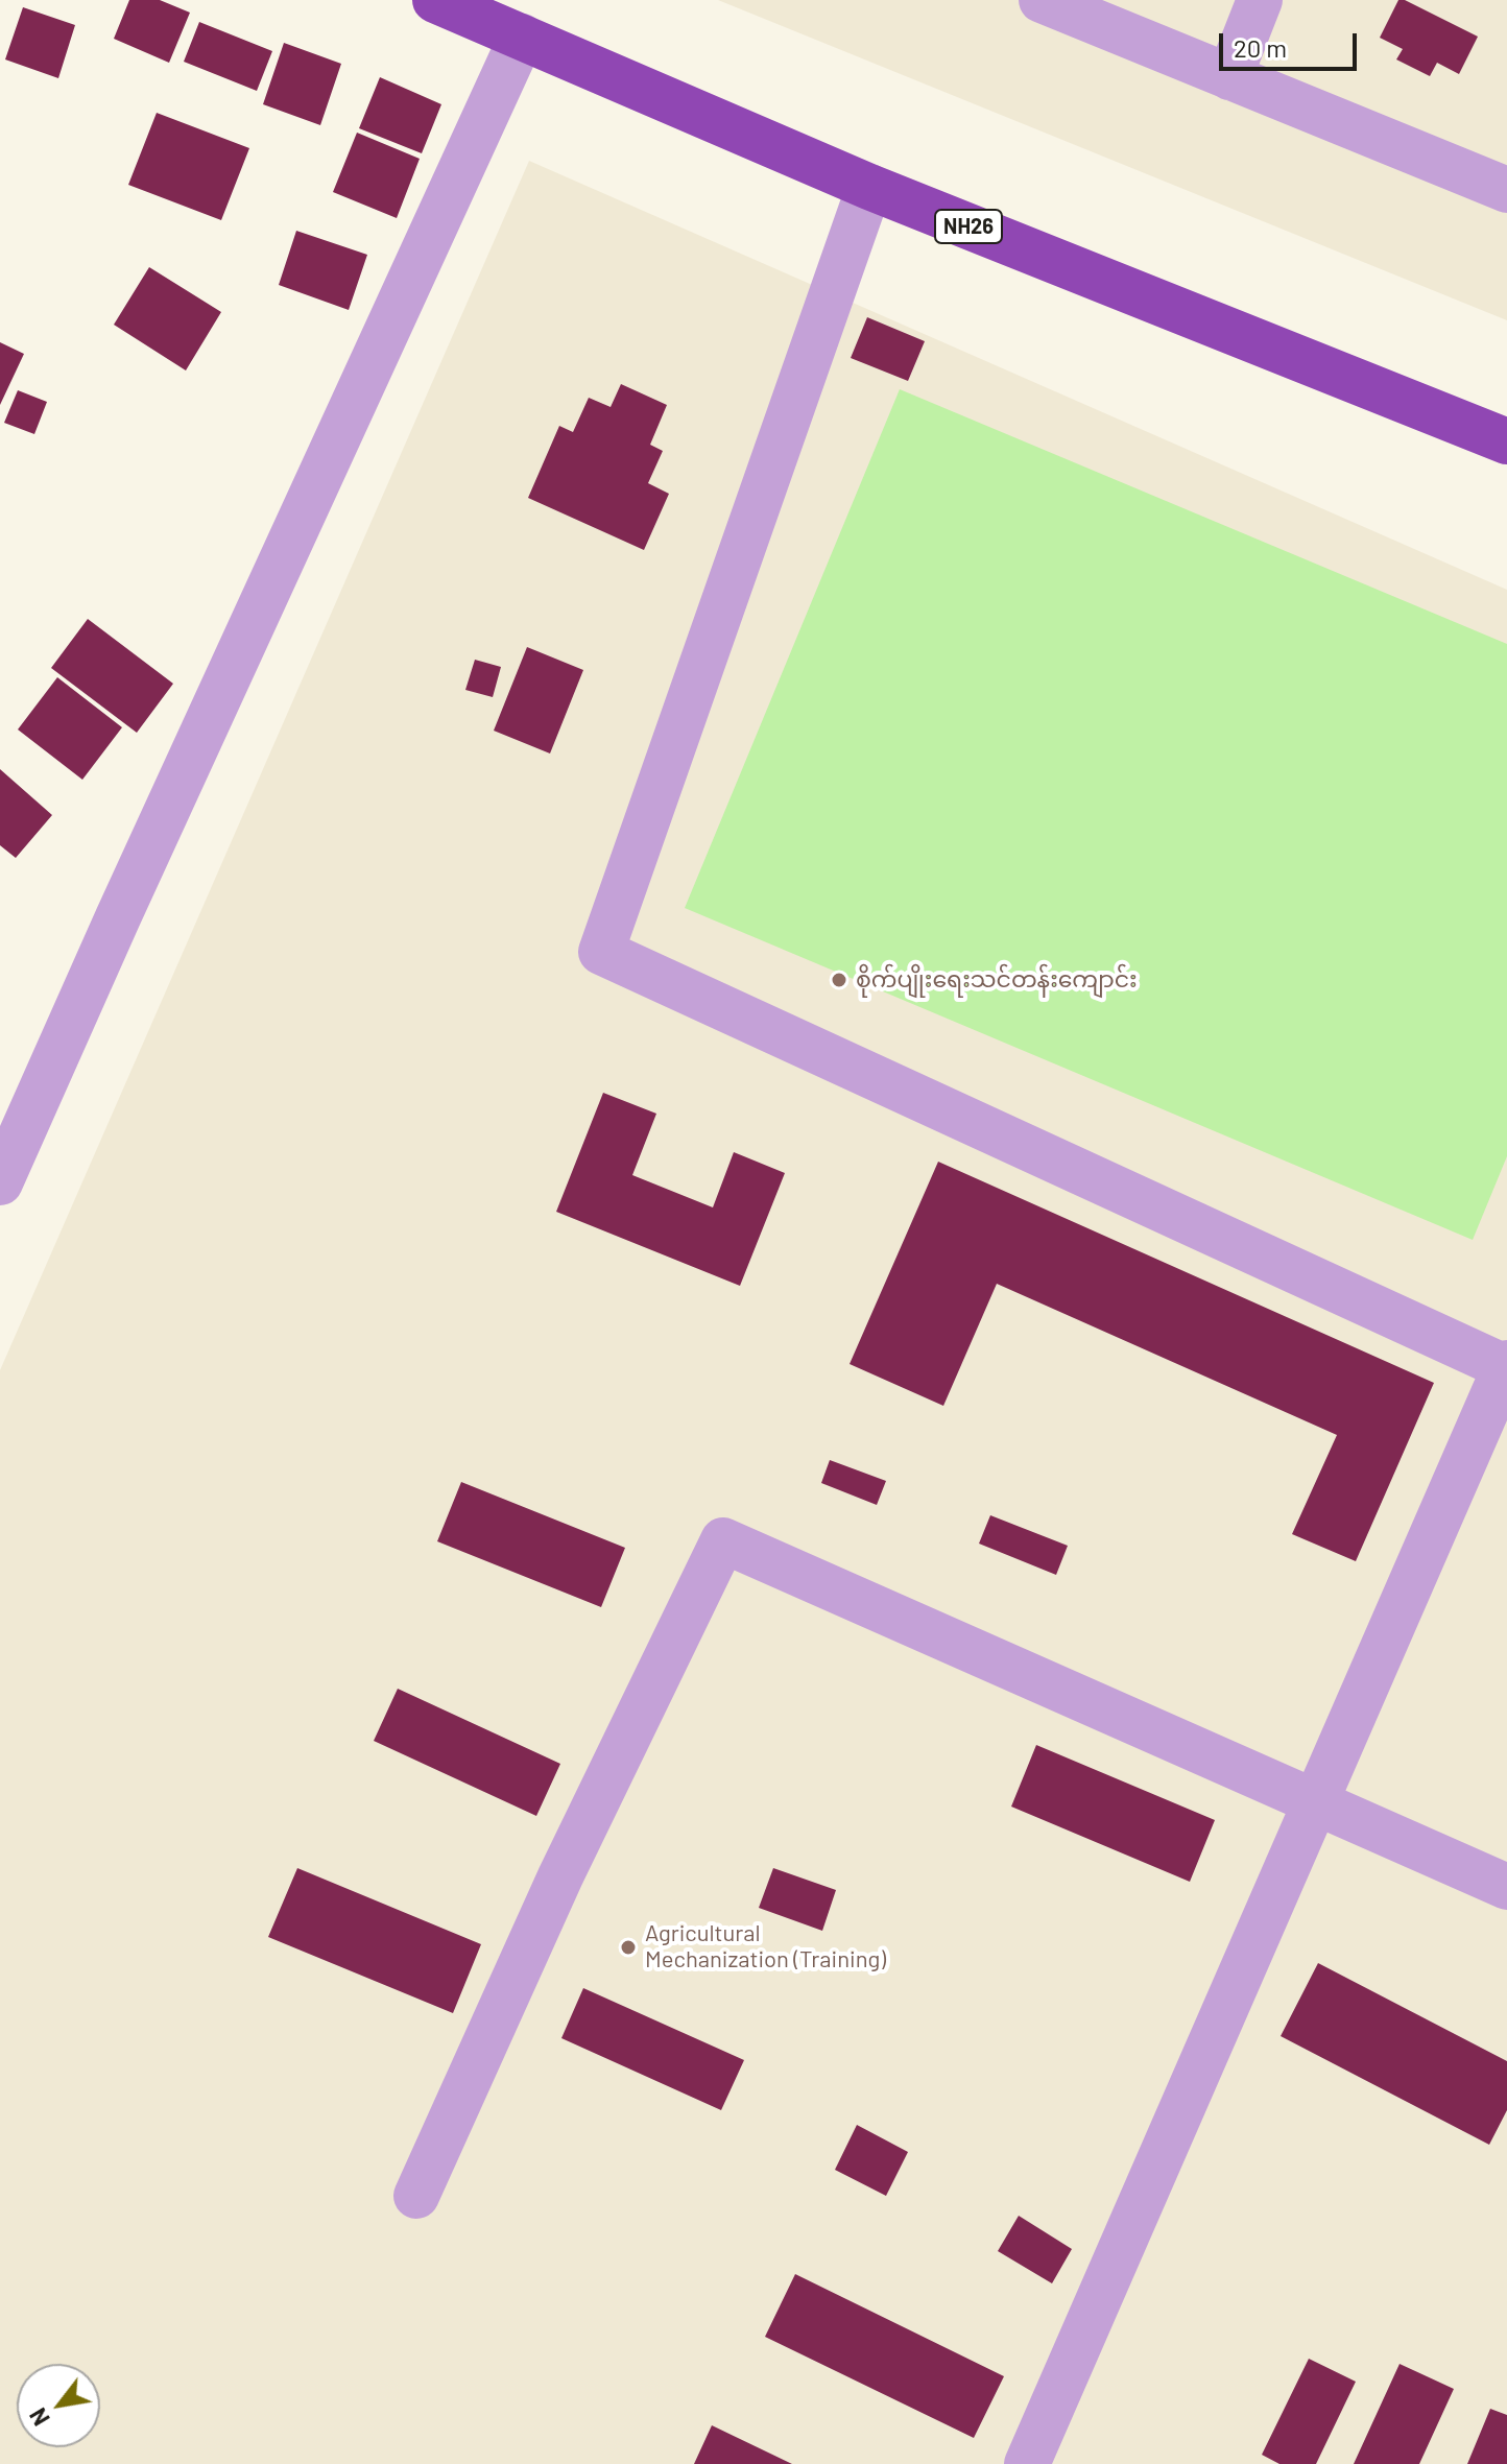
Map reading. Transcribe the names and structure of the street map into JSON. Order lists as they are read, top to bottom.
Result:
{
  "streets": {
    "highway": ["NH26"]
  },
  "places": ["စိုက်ပျိုးရေးသင်တန်းကျောင်း", "Agricultural Mechanization (Training)"],
  "scale_bar": "20 m",
  "north": "bottom left"
}
